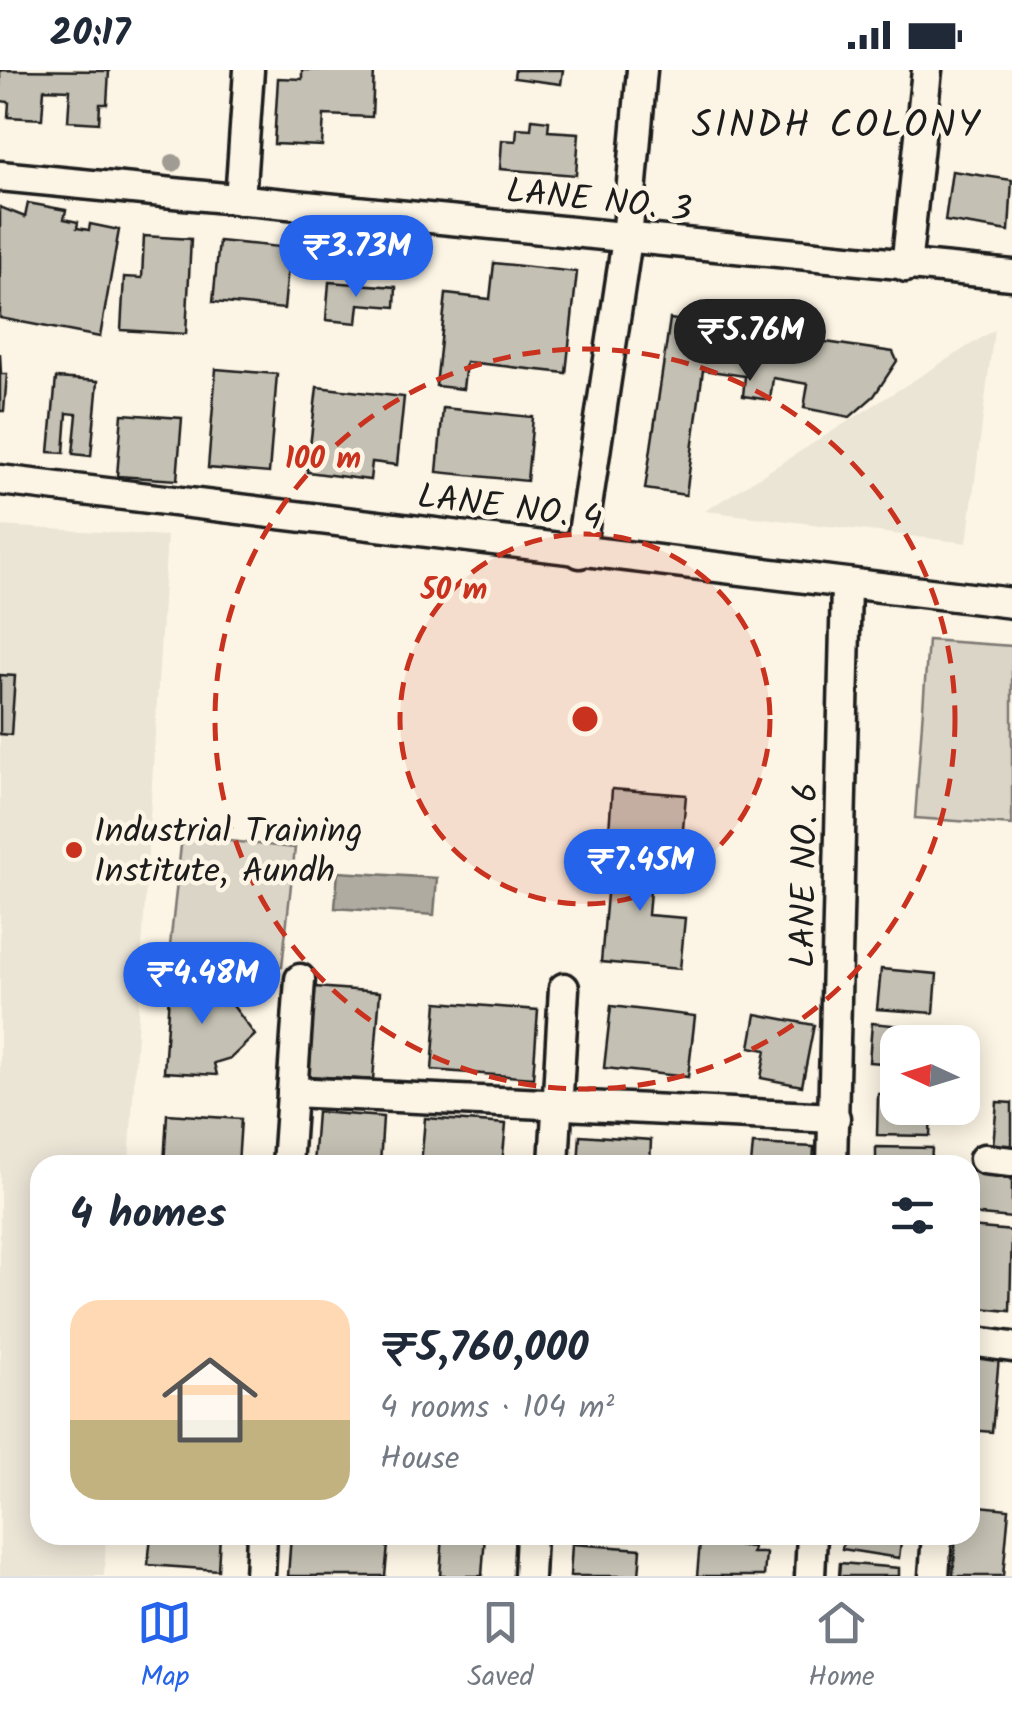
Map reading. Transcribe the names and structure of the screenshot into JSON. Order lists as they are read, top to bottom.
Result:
{
  "streets": {
    "street": ["LANE NO. 3", "LANE NO. 4", "LANE NO. 6"]
  },
  "crossings": [
    ["LANE NO. 4", "LANE NO. 6"]
  ],
  "districts": ["SINDH COLONY"],
  "places": ["Industrial Training Institute, Aundh"],
  "north": "left",
  "page": {
    "status": "20:17",
    "price": [
      "₹3.73M",
      "₹5.76M",
      "₹7.45M",
      "₹4.48M"
    ],
    "heading": "4 homes",
    "list": [
      {
        "name": "₹5,760,000",
        "note": "4 rooms · 104 m² · House"
      }
    ],
    "tabs": ["Map", "Saved", "Home"]
  },
  "rings": ["100 m", "50 m"]
}
